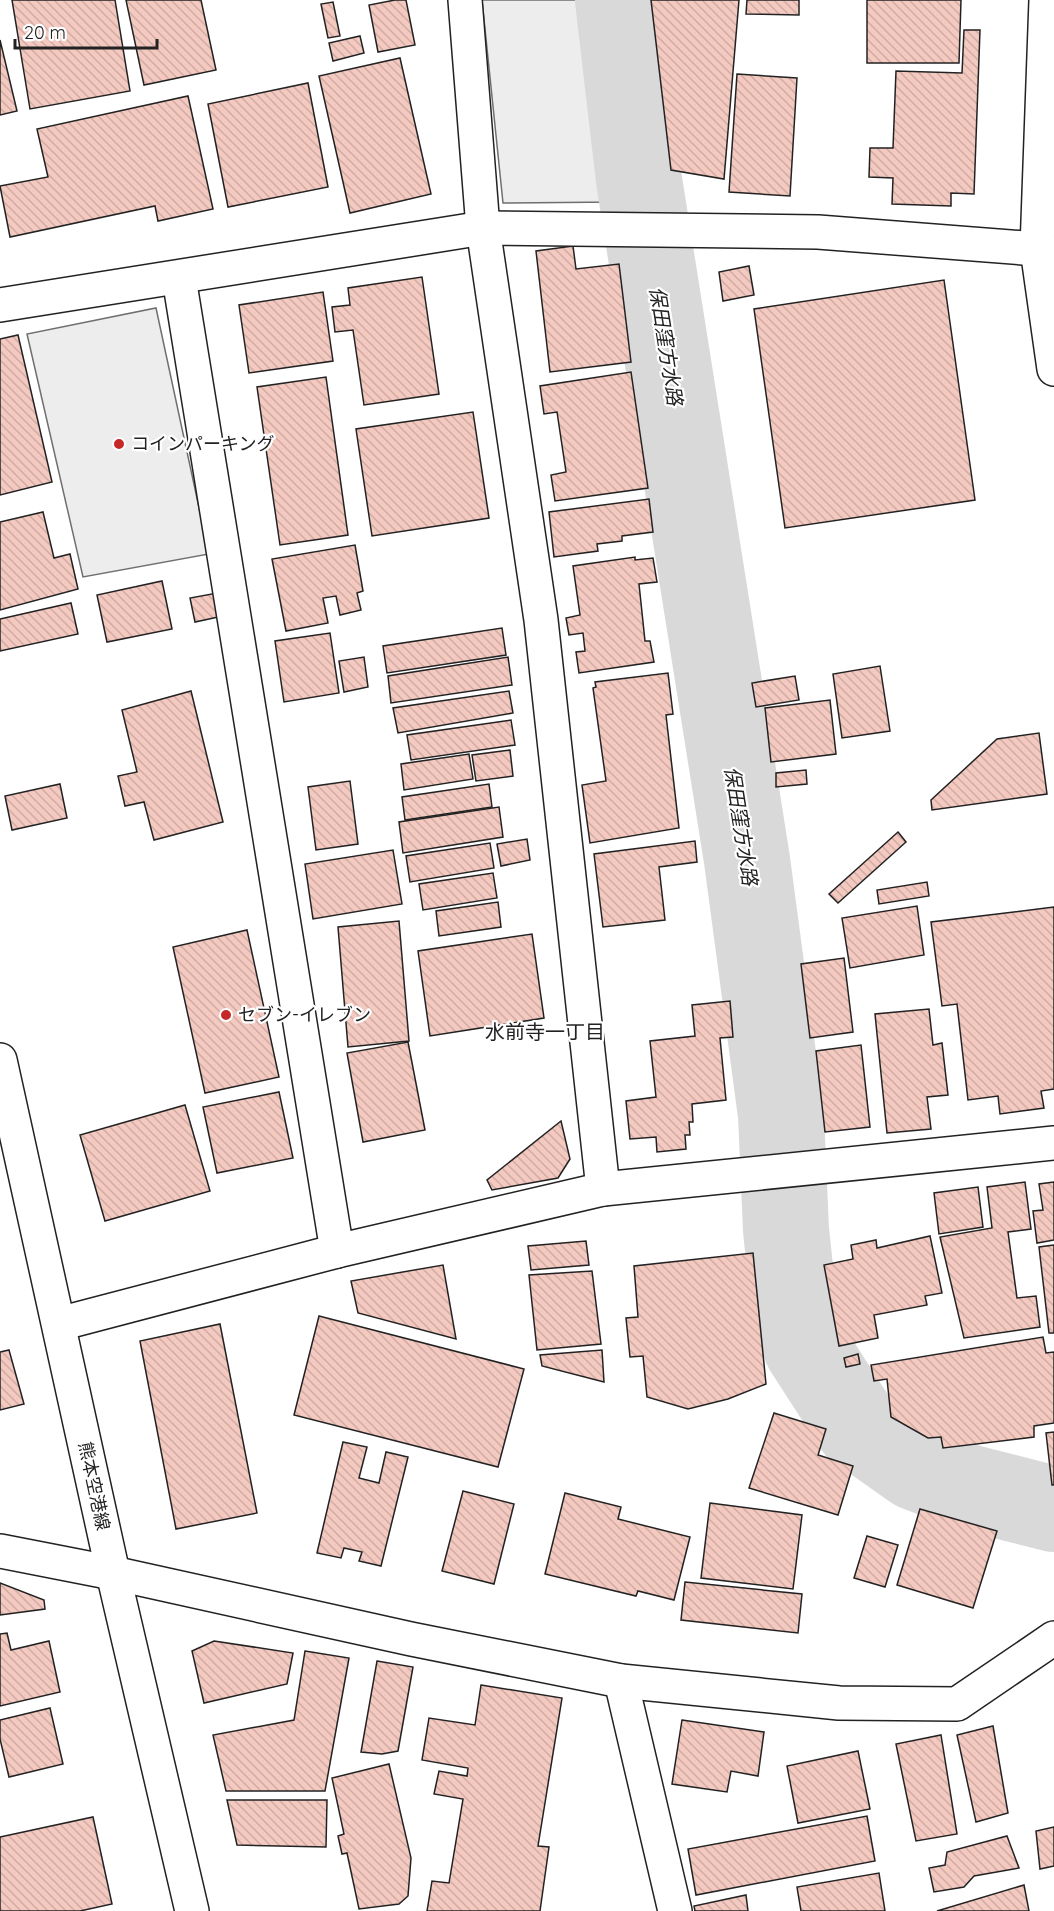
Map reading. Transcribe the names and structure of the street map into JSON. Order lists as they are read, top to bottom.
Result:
{
  "streets": {
    "street": ["熊本空港線"]
  },
  "districts": ["水前寺一丁目"],
  "water": ["保田窪方水路"],
  "places": ["コインパーキング", "セブン-イレブン"],
  "scale_bar": "20 m"
}
